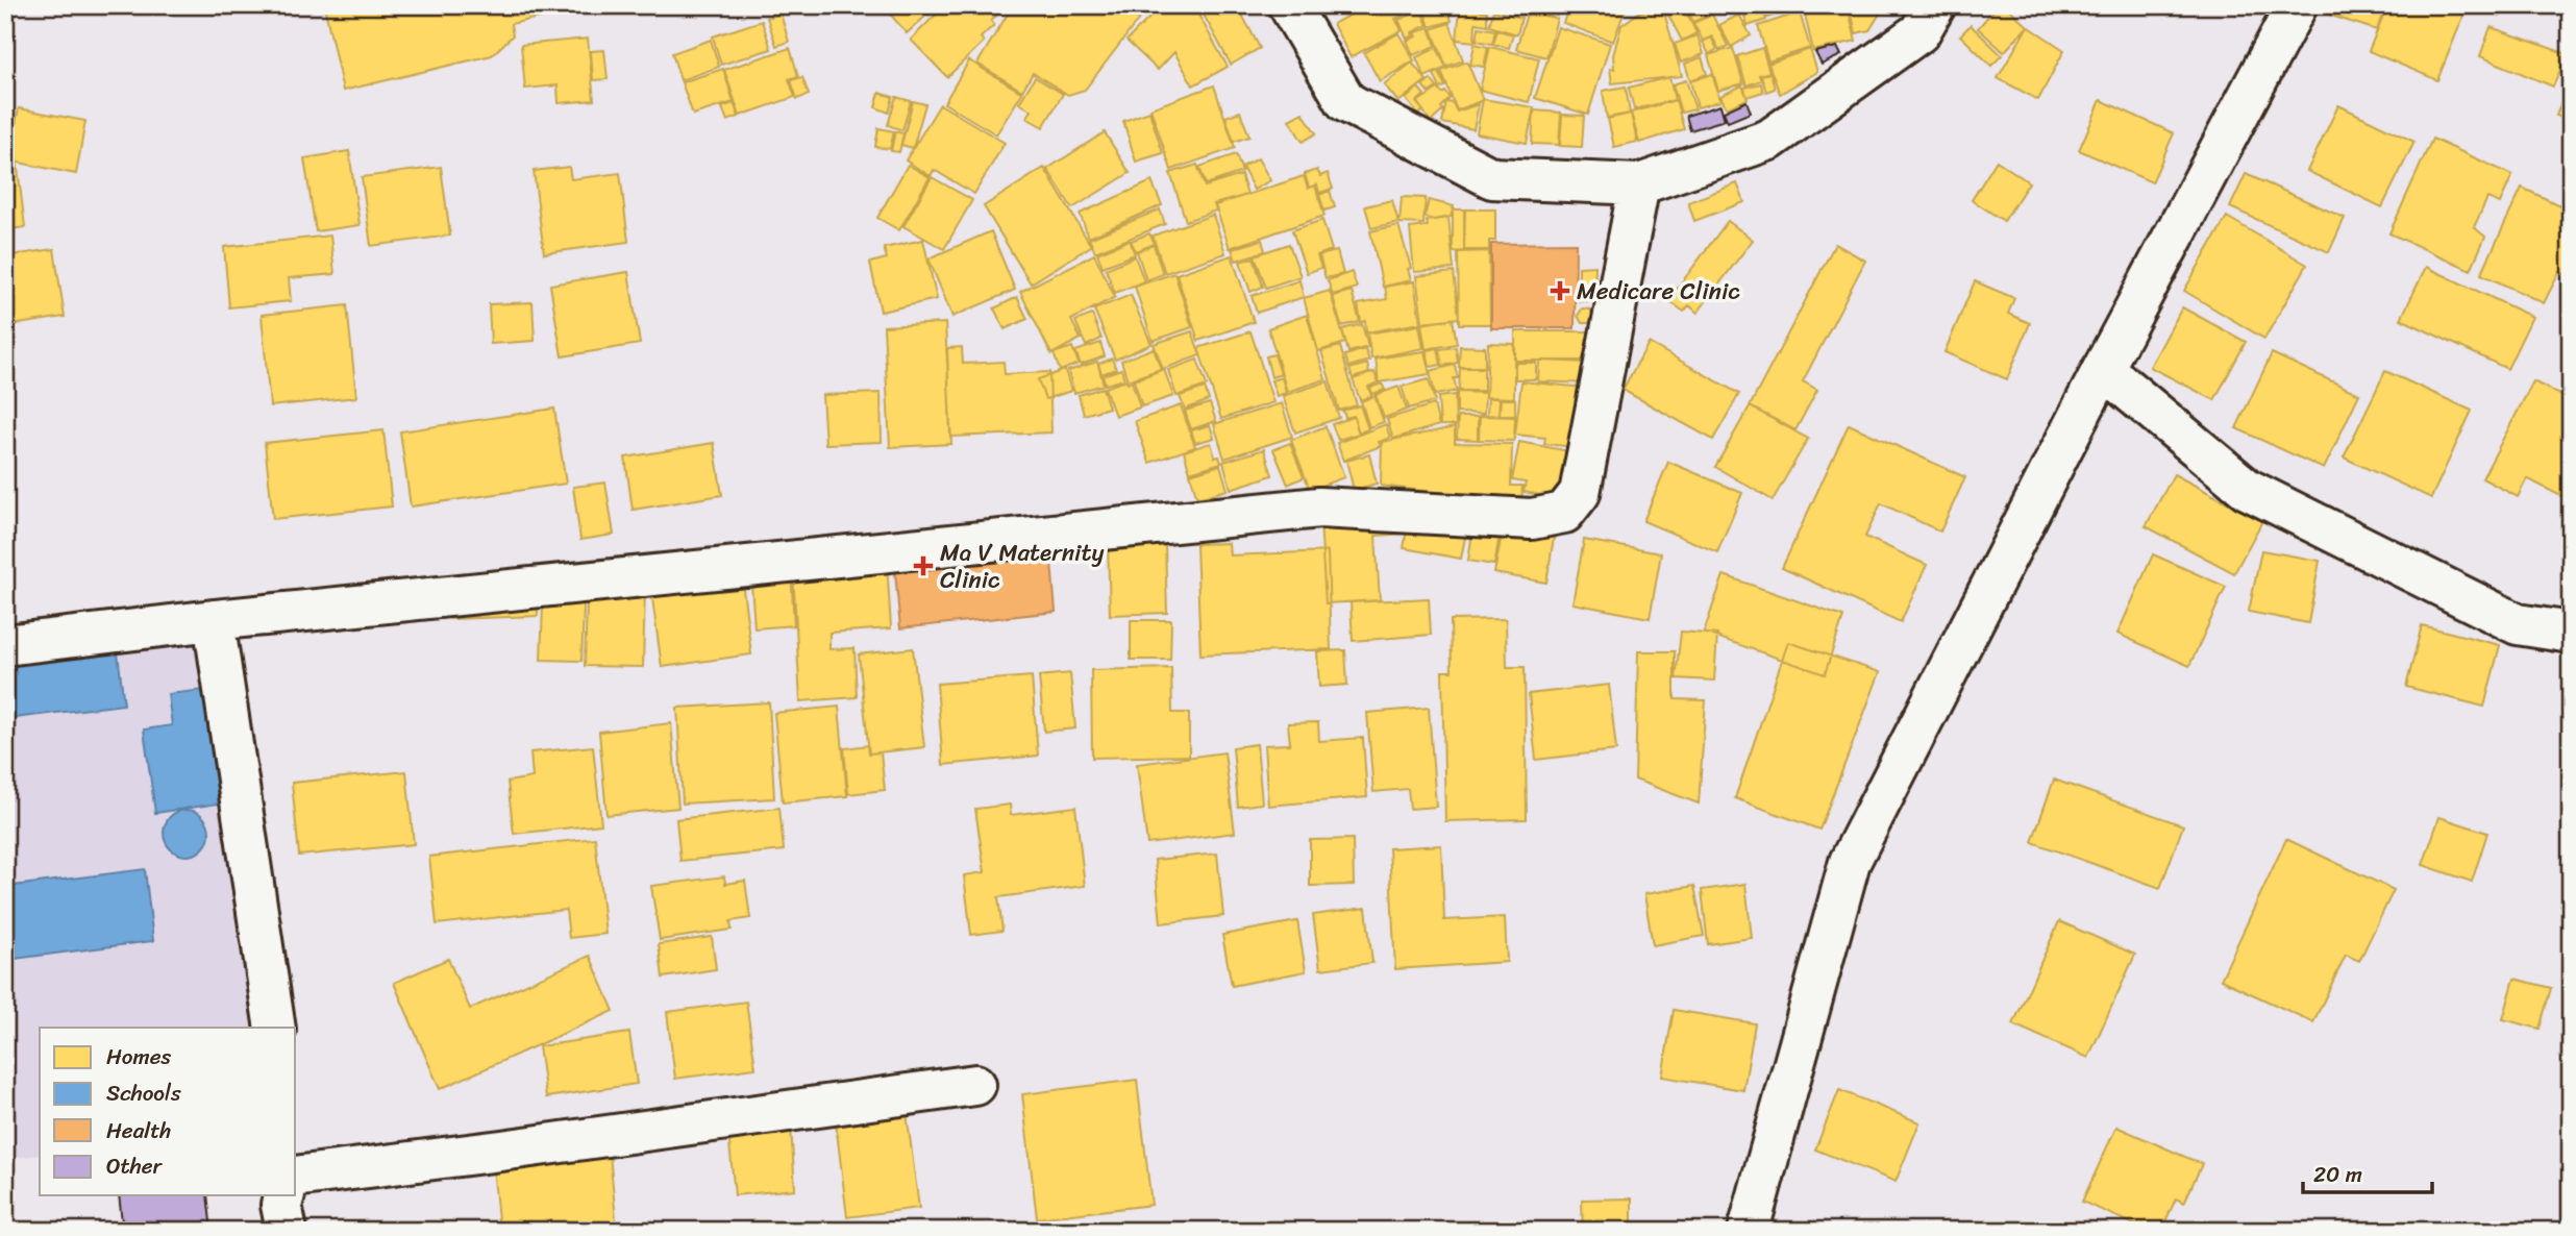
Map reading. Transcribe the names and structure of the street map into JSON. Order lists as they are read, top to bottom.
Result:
{
  "places": {
    "health": ["Medicare Clinic", "Ma V Maternity Clinic"]
  },
  "legend": [
    "Homes",
    "Schools",
    "Health",
    "Other"
  ],
  "scale_bar": "20 m"
}
